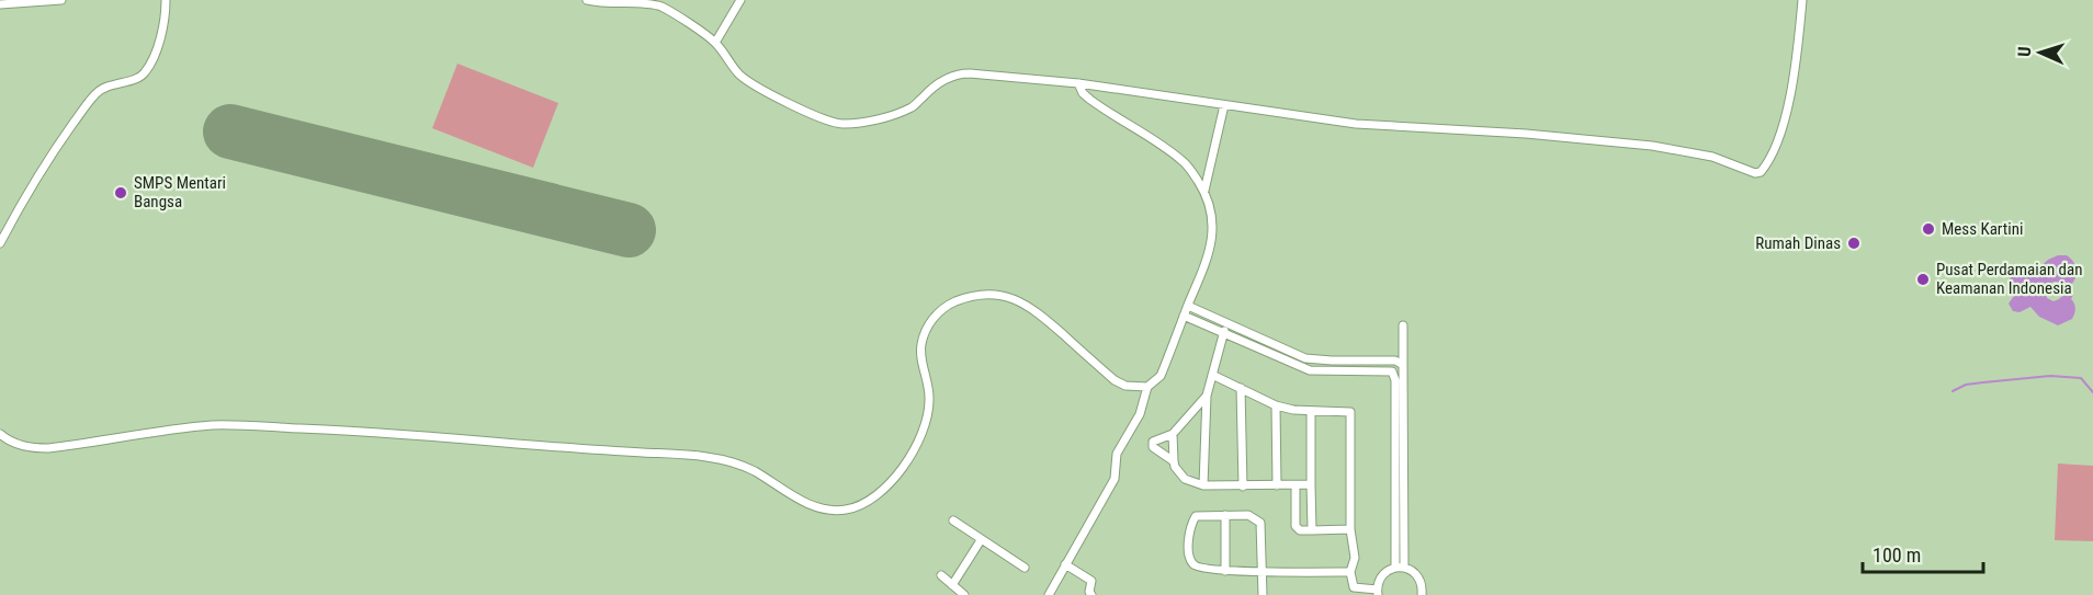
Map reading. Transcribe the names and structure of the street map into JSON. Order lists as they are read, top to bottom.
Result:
{
  "places": [
    "SMPS Mentari Bangsa",
    "Mess Kartini",
    "Rumah Dinas",
    "Pusat Perdamaian dan Keamanan Indonesia"
  ],
  "scale_bar": "100 m",
  "north": "left"
}
